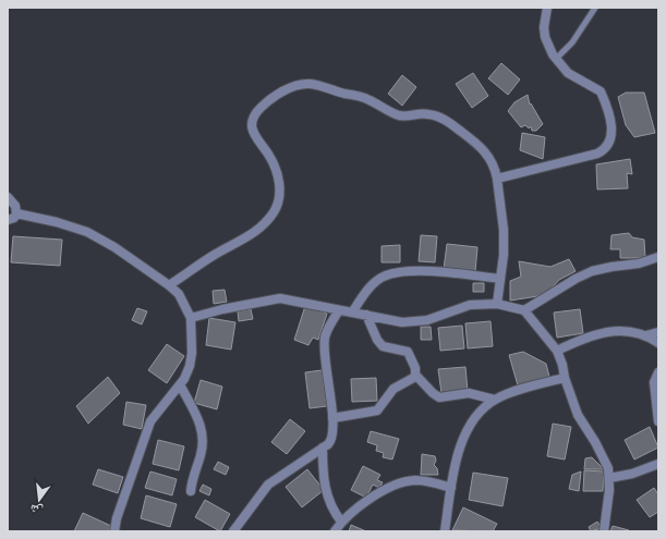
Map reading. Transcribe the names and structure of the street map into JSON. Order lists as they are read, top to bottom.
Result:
{
  "north": "bottom"
}
